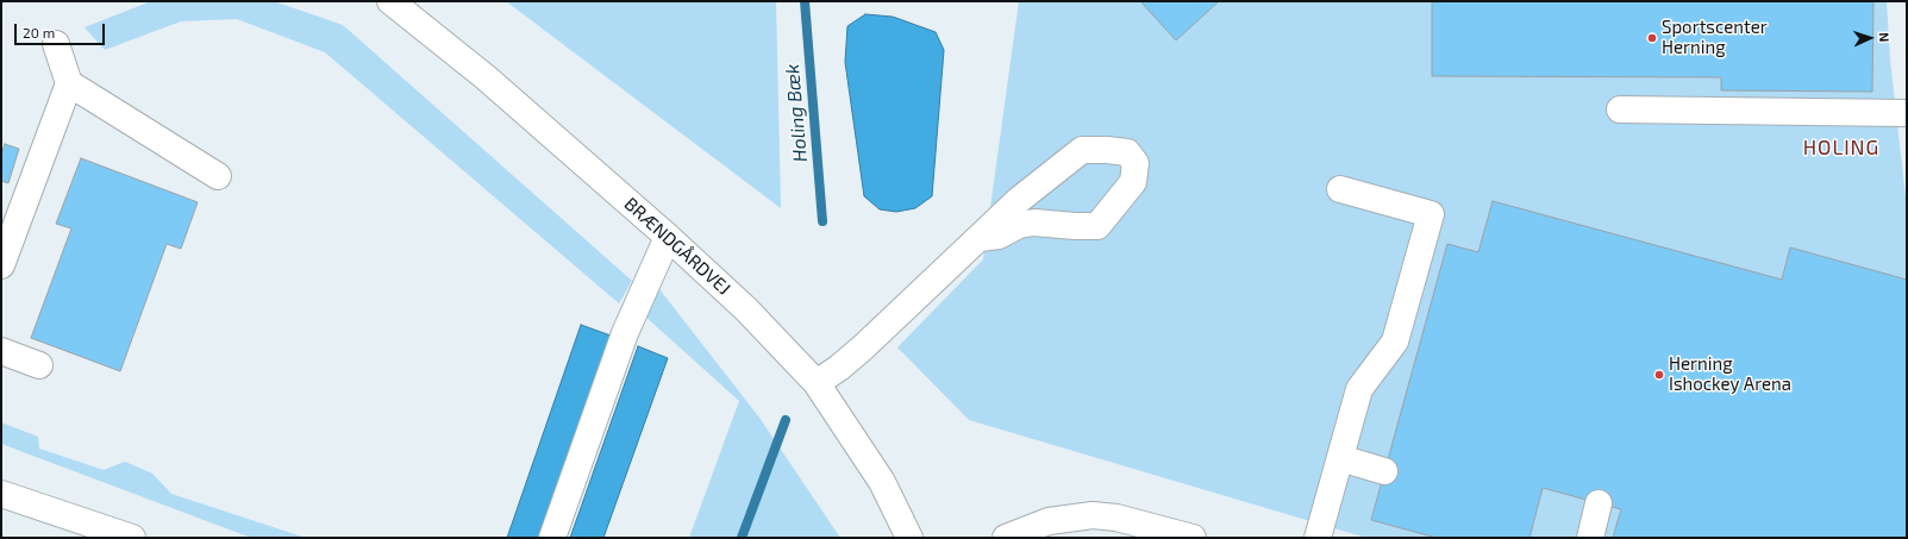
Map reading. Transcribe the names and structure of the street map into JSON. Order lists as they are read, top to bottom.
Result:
{
  "streets": {
    "street": ["BRÆNDGÅRDVEJ"]
  },
  "districts": ["HOLING"],
  "water": ["Holing Bæk"],
  "places": ["Sportscenter Herning", "Herning Ishockey Arena"],
  "scale_bar": "20 m",
  "north": "right"
}
